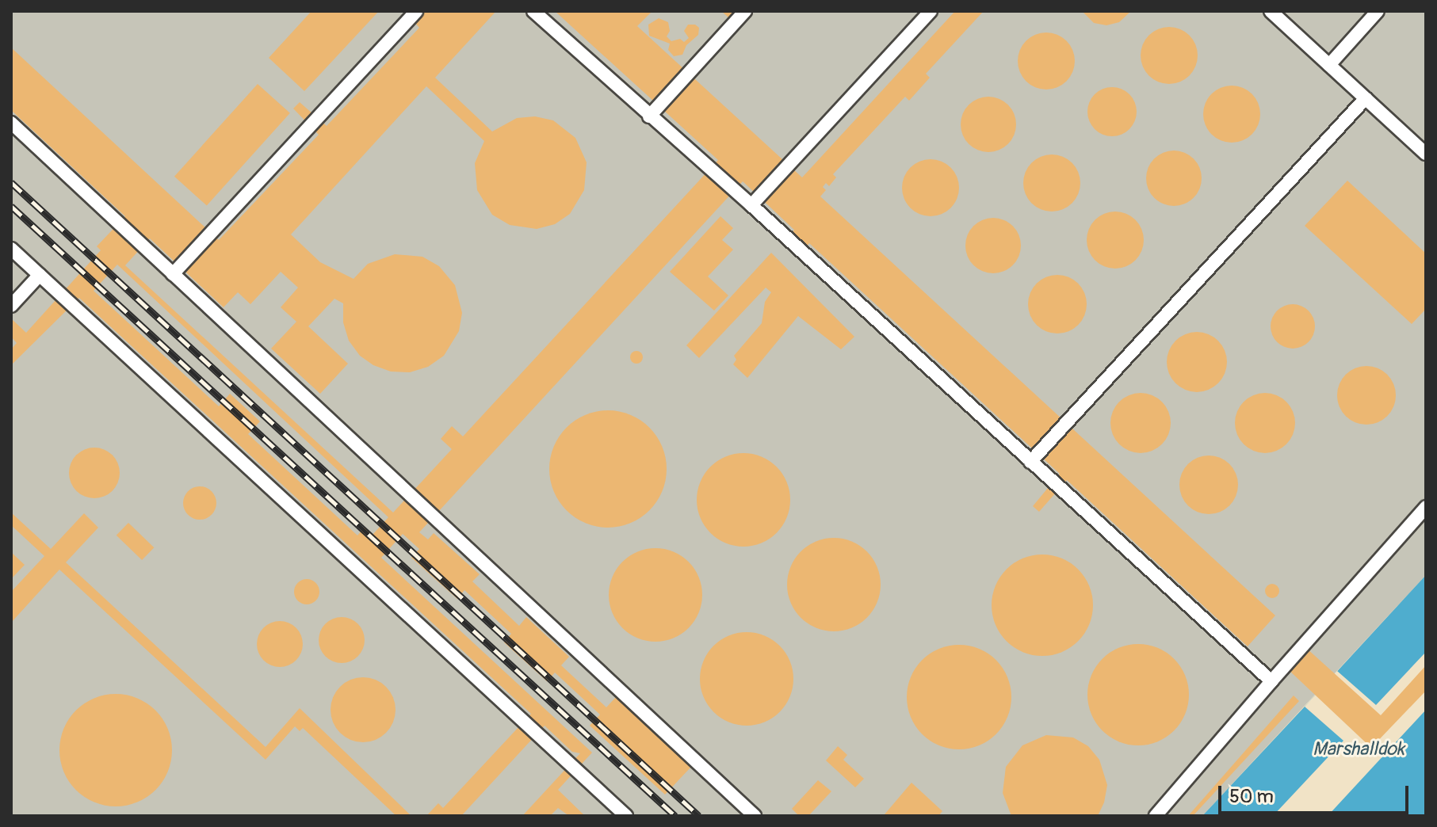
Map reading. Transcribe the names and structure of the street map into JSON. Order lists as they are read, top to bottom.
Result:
{
  "water": ["Marshalldok"],
  "scale_bar": "50 m"
}
